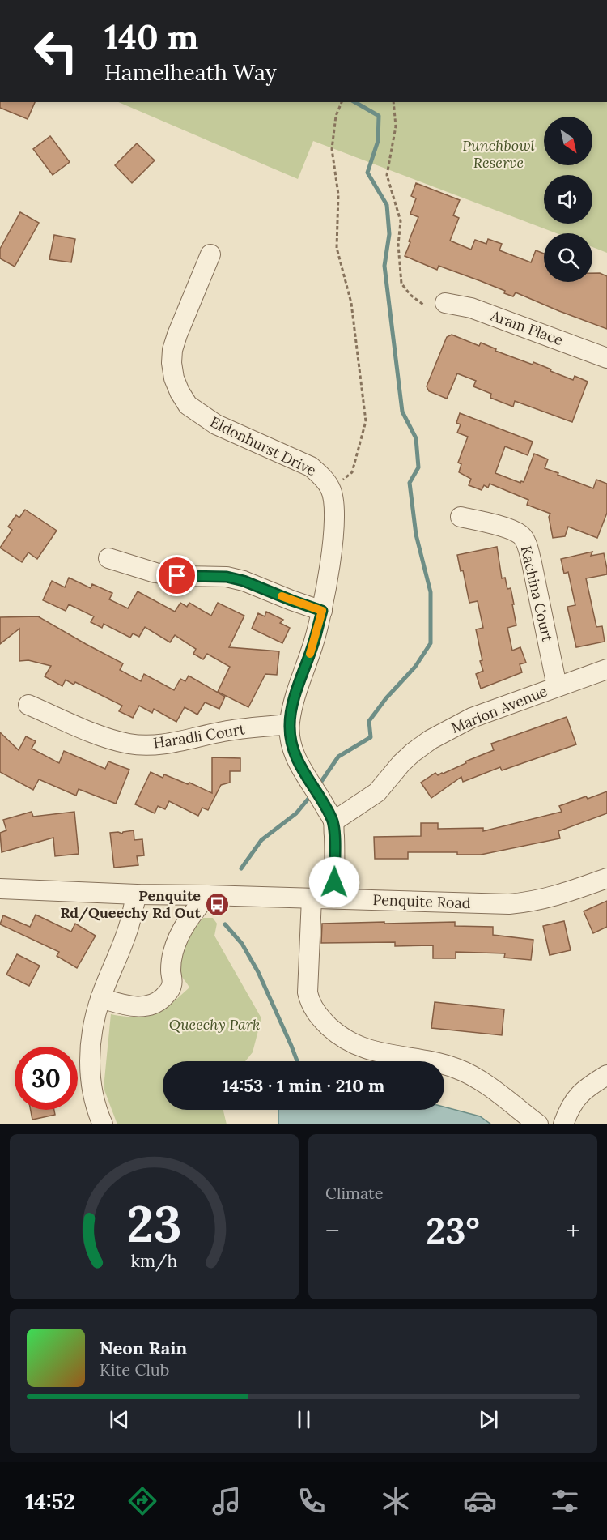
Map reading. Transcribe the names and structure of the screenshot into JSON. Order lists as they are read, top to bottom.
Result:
{
  "streets": {
    "street": [
      "Aram Place",
      "Eldonhurst Drive",
      "Kachina Court",
      "Marion Avenue",
      "Haradli Court",
      "Penquite Road"
    ]
  },
  "crossings": [
    ["Eldonhurst Drive", "Marion Avenue"],
    ["Eldonhurst Drive", "Haradli Court"],
    ["Eldonhurst Drive", "Penquite Road"],
    ["Kachina Court", "Marion Avenue"]
  ],
  "parks": ["Punchbowl Reserve", "Queechy Park"],
  "places": {
    "bus stop": ["Penquite Rd/Queechy Rd Out"]
  },
  "north": "bottom right",
  "page": {
    "turn": ["140 m", "Hamelheath Way"],
    "limit": "30",
    "trip": "14:53 · 1 min · 210 m",
    "tile": "Climate",
    "heat": ["−", "23°", "+"],
    "song": ["Neon Rain", "Kite Club"],
    "tabs": "14:52",
    "gauge": ["23", "km/h"]
  }
}
